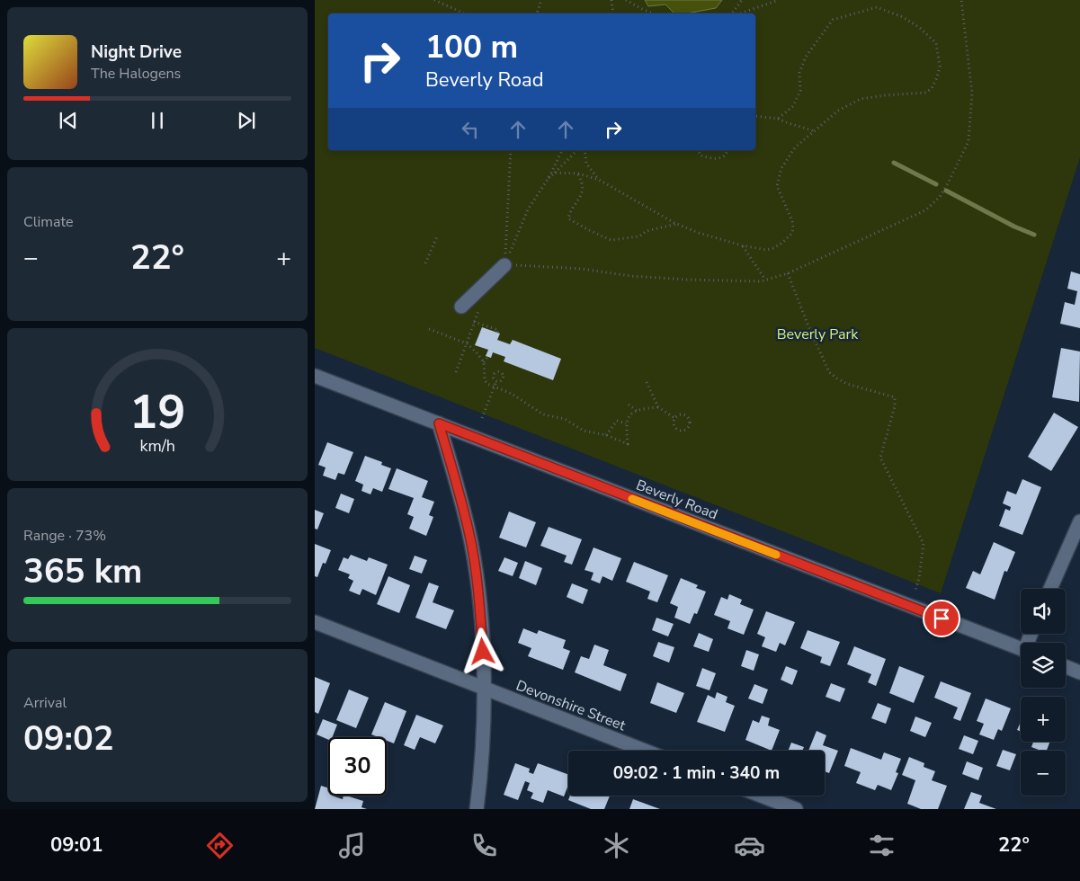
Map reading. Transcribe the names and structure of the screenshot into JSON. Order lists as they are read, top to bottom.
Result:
{
  "streets": {
    "street": ["Beverly Road", "Devonshire Street"]
  },
  "parks": ["Beverly Park"],
  "page": {
    "turn": ["100 m", "Beverly Road"],
    "song": ["Night Drive", "The Halogens"],
    "tile": [
      "Climate",
      ["Range · 73%", "365 km"],
      ["Arrival", "09:02"]
    ],
    "heat": ["−", "22°", "+"],
    "map_buttons": ["+", "−"],
    "limit": "30",
    "trip": "09:02 · 1 min · 340 m",
    "tabs": ["09:01", "22°"],
    "gauge": ["19", "km/h"]
  }
}
